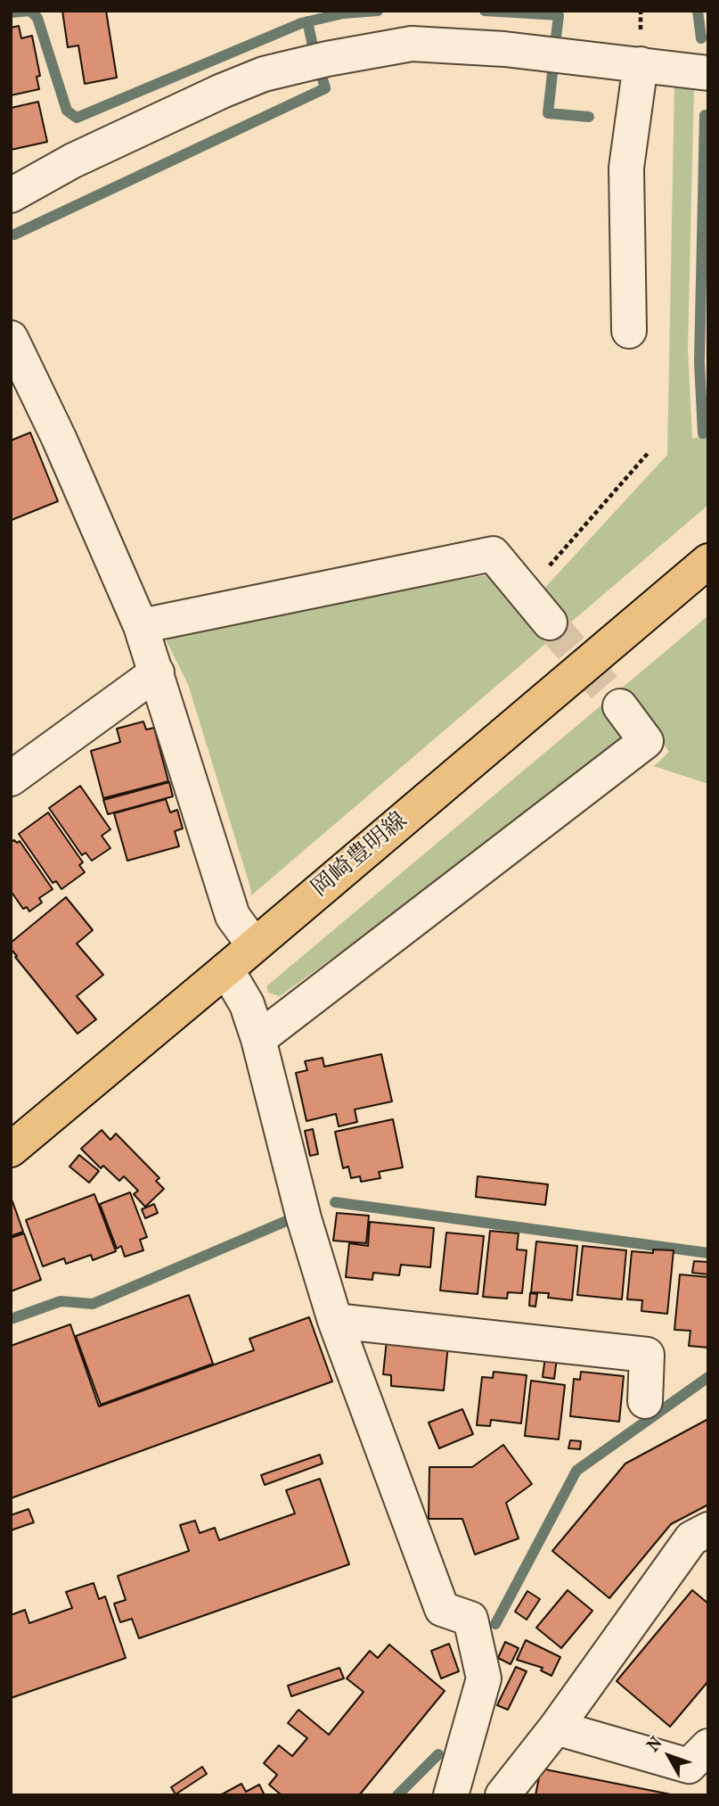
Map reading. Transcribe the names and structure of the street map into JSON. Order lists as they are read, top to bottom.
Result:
{
  "streets": {
    "main road": ["岡崎豊明線"]
  },
  "north": "top left"
}
